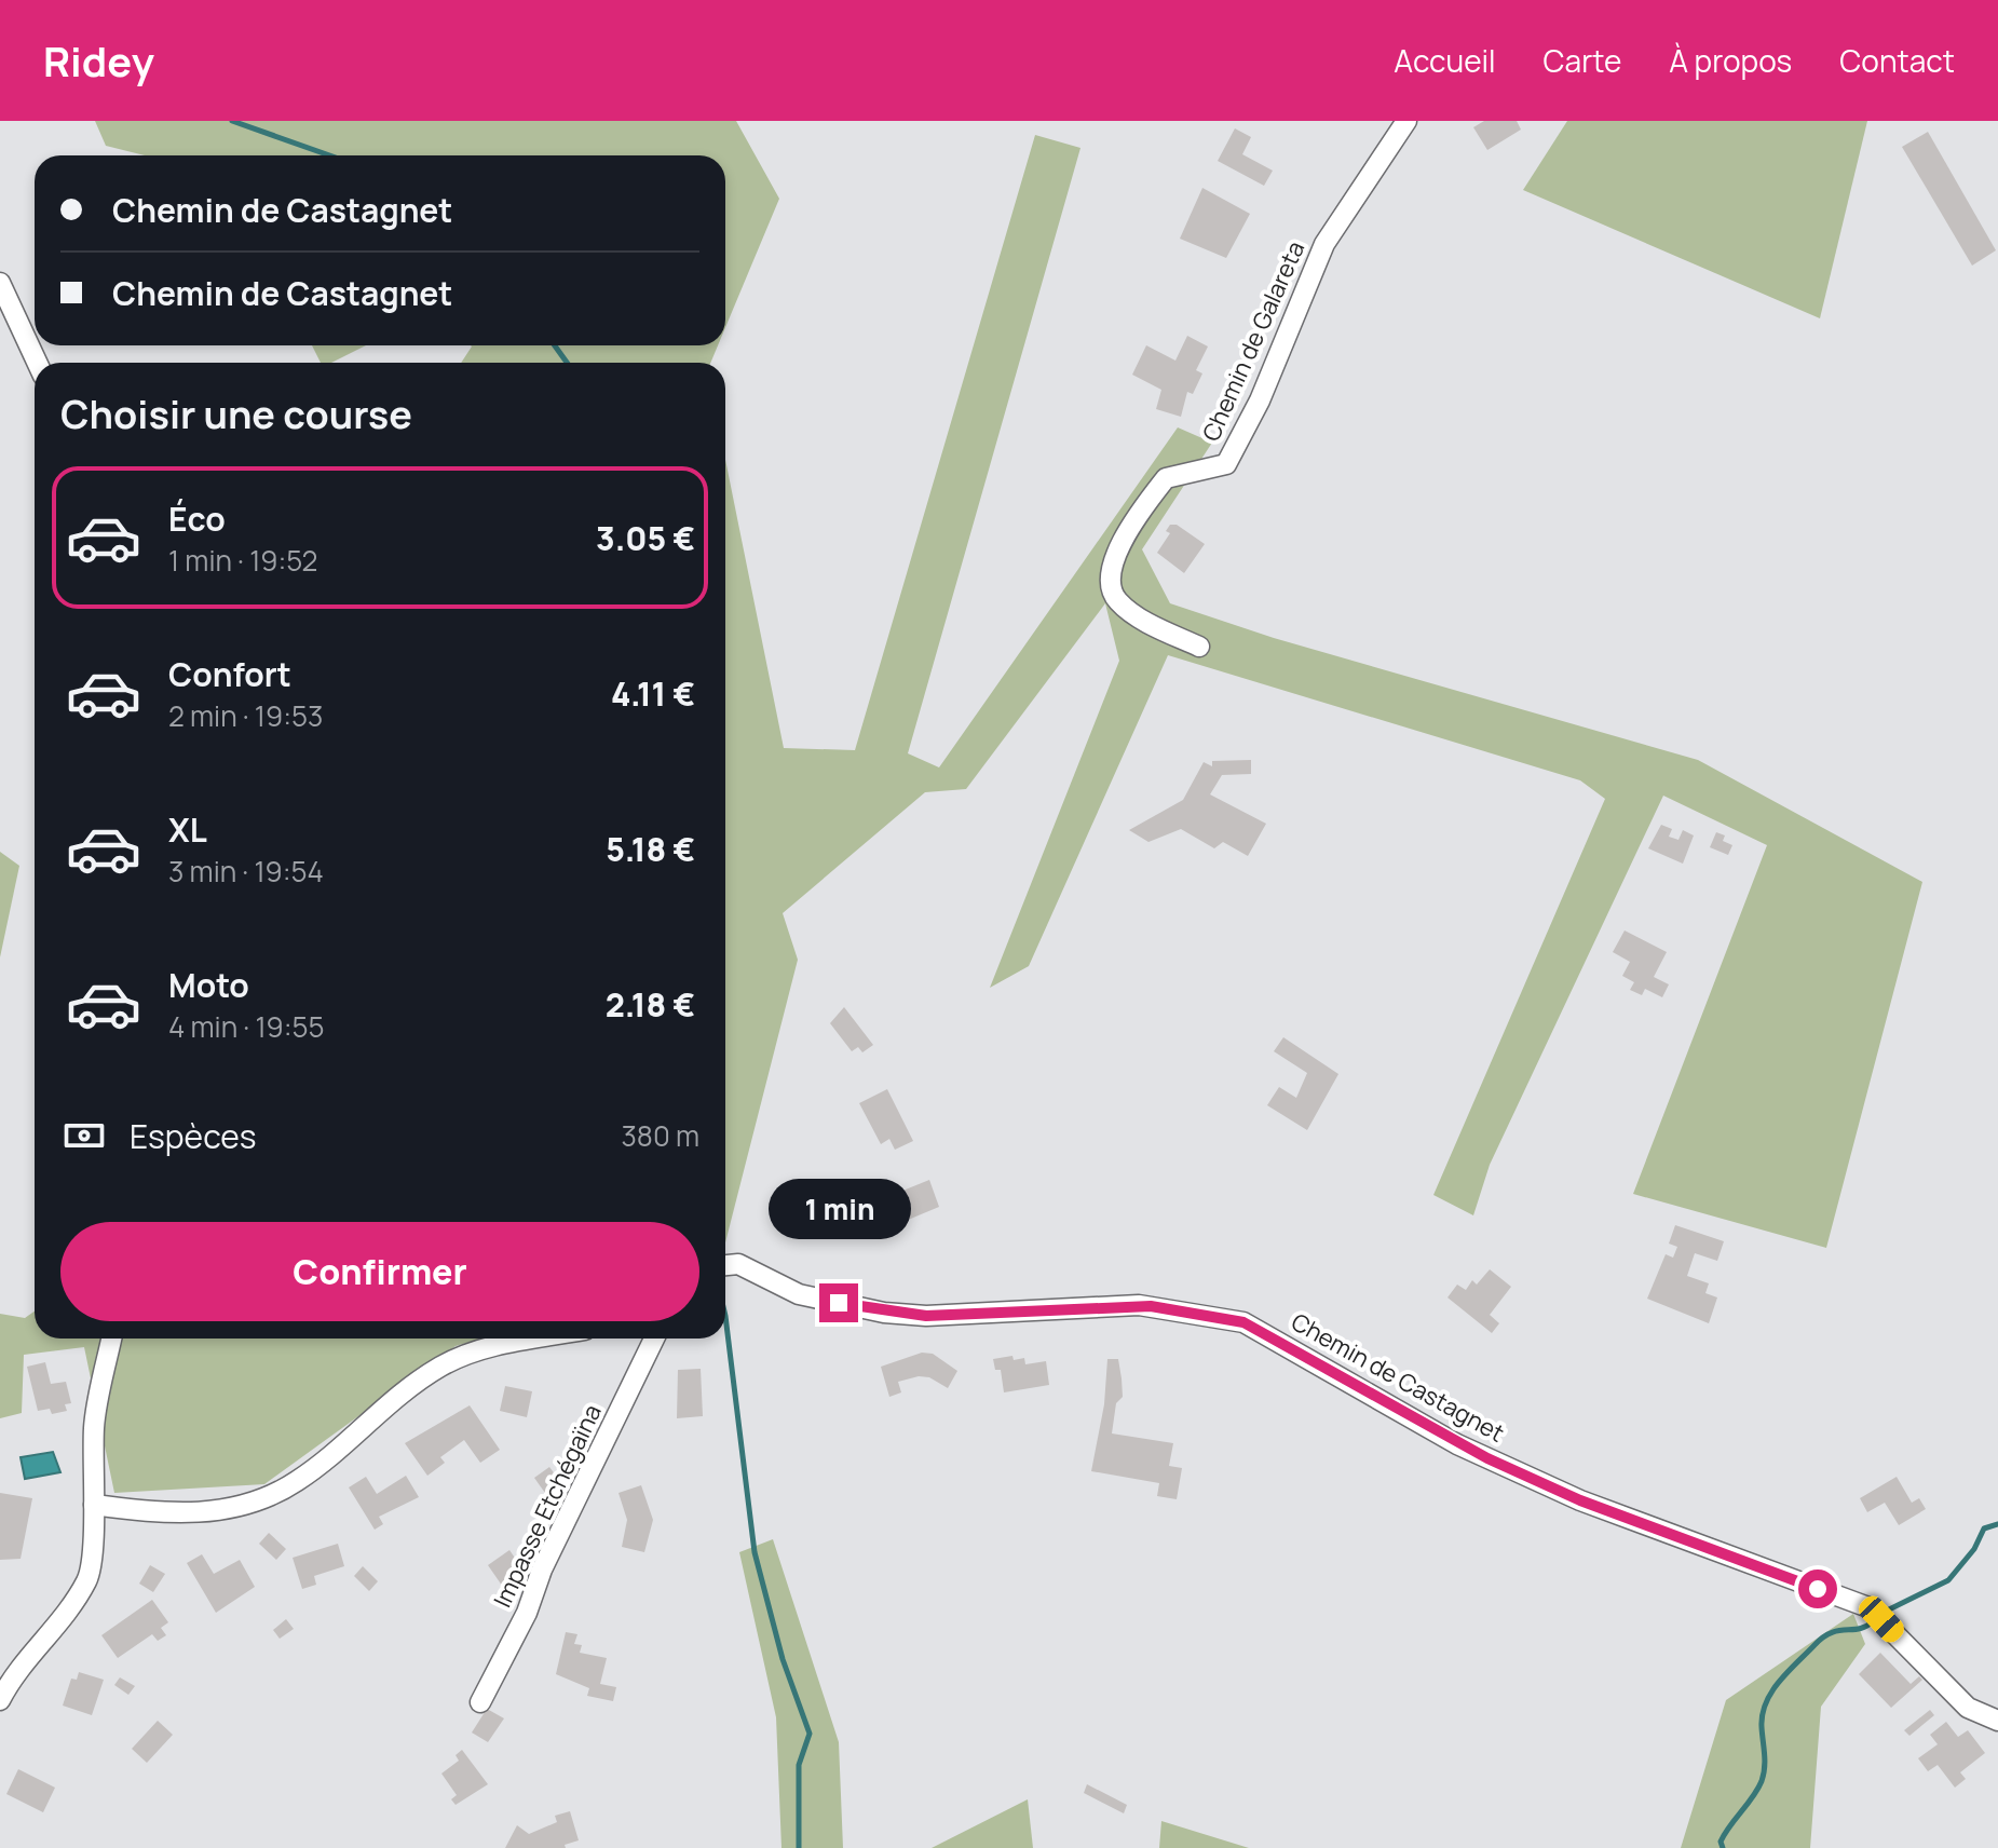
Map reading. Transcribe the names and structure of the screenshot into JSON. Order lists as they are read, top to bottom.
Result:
{
  "streets": {
    "street": ["Chemin de Galareta", "Chemin de Castagnet", "Impasse Etchégaïna"]
  },
  "page": {
    "header": "Ridey",
    "nav": [
      "Accueil",
      "Carte",
      "À propos",
      "Contact"
    ],
    "banner": ["Chemin de Castagnet", "Chemin de Castagnet"],
    "heading": "Choisir une course",
    "list": [
      {
        "name": "Éco",
        "note": "1 min · 19:52",
        "value": "3.05 €"
      },
      {
        "name": "Confort",
        "note": "2 min · 19:53",
        "value": "4.11 €"
      },
      {
        "name": "XL",
        "note": "3 min · 19:54",
        "value": "5.18 €"
      },
      {
        "name": "Moto",
        "note": "4 min · 19:55",
        "value": "2.18 €"
      }
    ],
    "pay": ["Espèces", "380 m"],
    "bubble": "1 min",
    "buttons": "Confirmer"
  }
}
